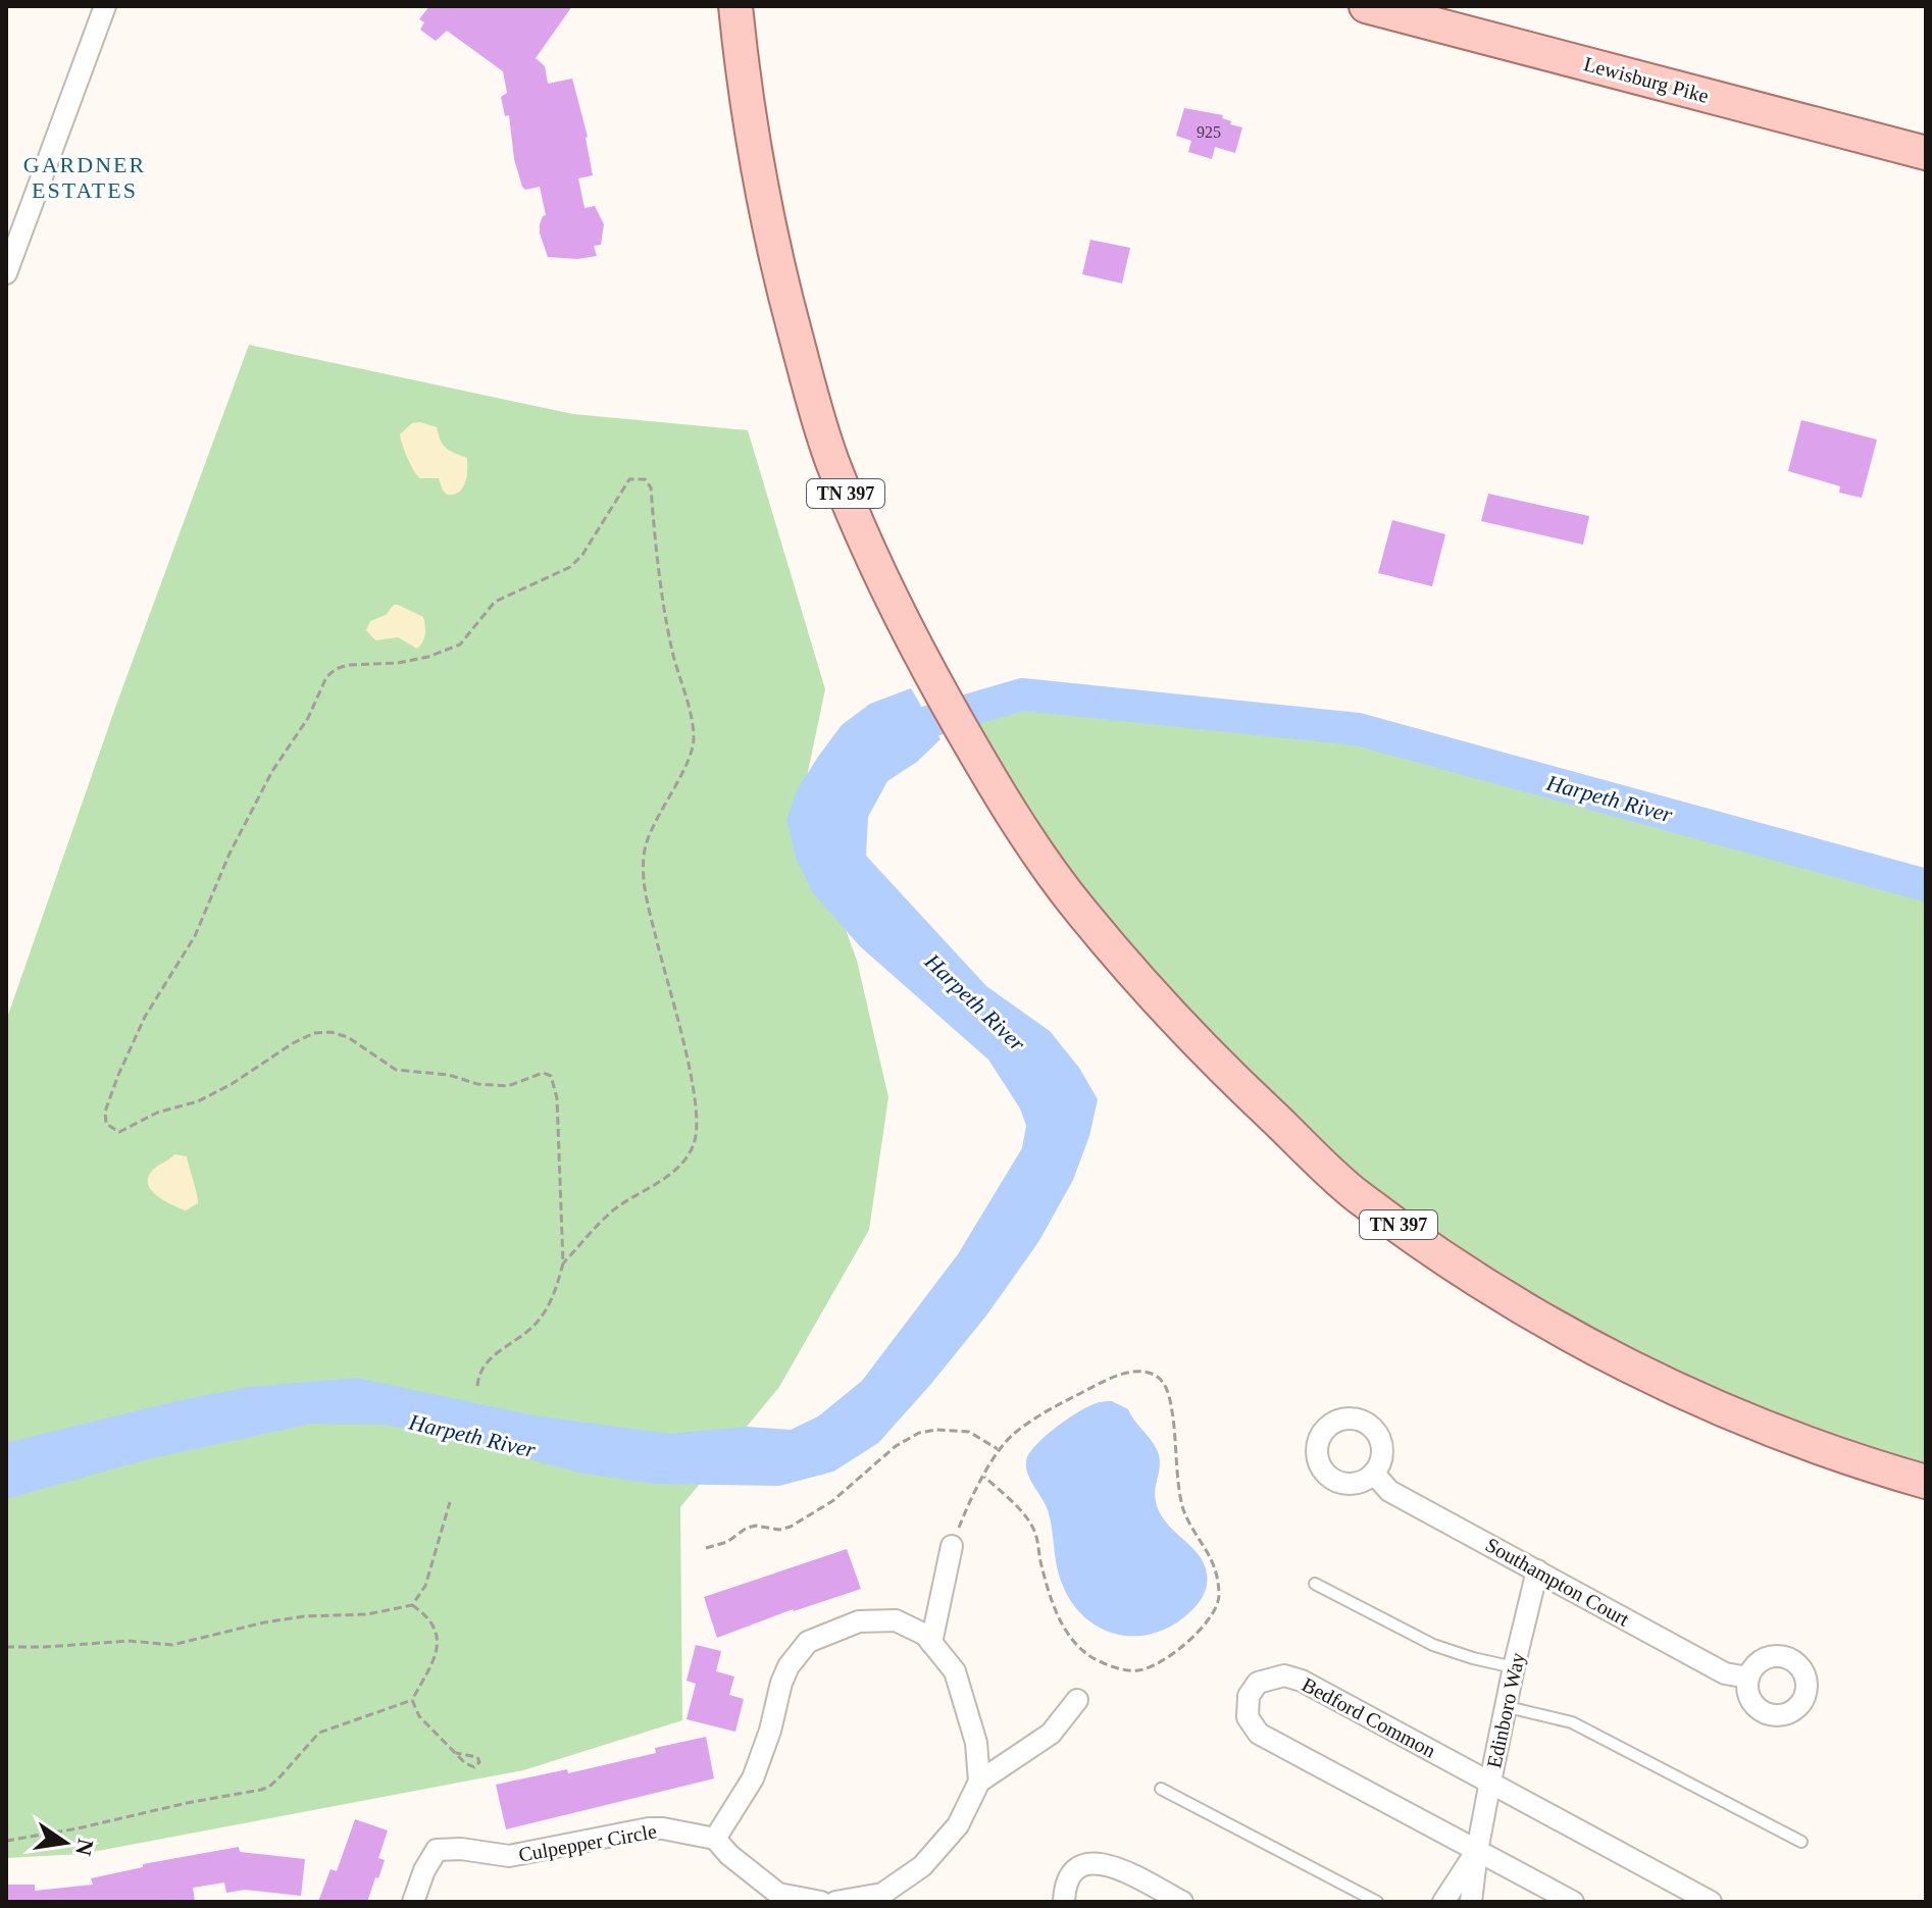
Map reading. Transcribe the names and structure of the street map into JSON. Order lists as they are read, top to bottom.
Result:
{
  "streets": {
    "main road": ["Lewisburg Pike", "TN 397"],
    "street": [
      "Southampton Court",
      "Edinboro Way",
      "Bedford Common",
      "Culpepper Circle"
    ]
  },
  "crossings": [
    ["Southampton Court", "Edinboro Way"],
    ["Edinboro Way", "Bedford Common"]
  ],
  "districts": ["GARDNER ESTATES"],
  "water": ["Harpeth River"],
  "house_numbers": ["925"],
  "north": "right"
}
